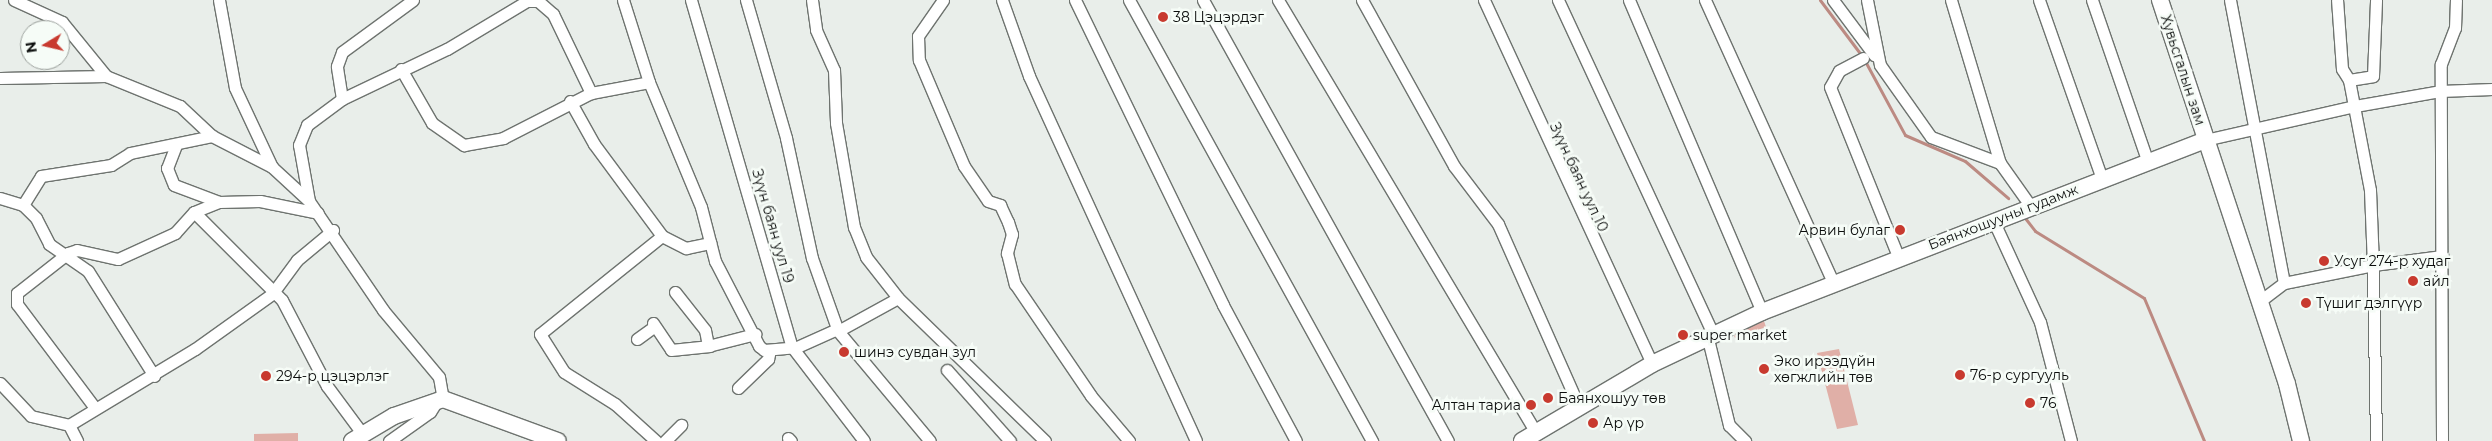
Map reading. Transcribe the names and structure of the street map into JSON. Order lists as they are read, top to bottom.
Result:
{
  "streets": {
    "street": [
      "Хувьсгалын зам",
      "Зүүн баян уул 10",
      "Баянхошууны гудамж",
      "Зүүн баян уул 19"
    ]
  },
  "crossings": [
    ["Хувьсгалын зам", "Баянхошууны гудамж"],
    ["Зүүн баян уул 10", "Баянхошууны гудамж"]
  ],
  "places": [
    "38 Цэцэрдэг",
    "Арвин булаг",
    "Усуг 274-р худаг",
    "айл",
    "Түшиг дэлгүүр",
    "super market",
    "шинэ сувдан зул",
    "Эко ирээдүйн хөгжлийн төв",
    "76-р сургууль",
    "294-р цэцэрлэг",
    "Баянхошуу төв",
    "76",
    "Алтан тариа",
    "Ар үр"
  ],
  "north": "left"
}
